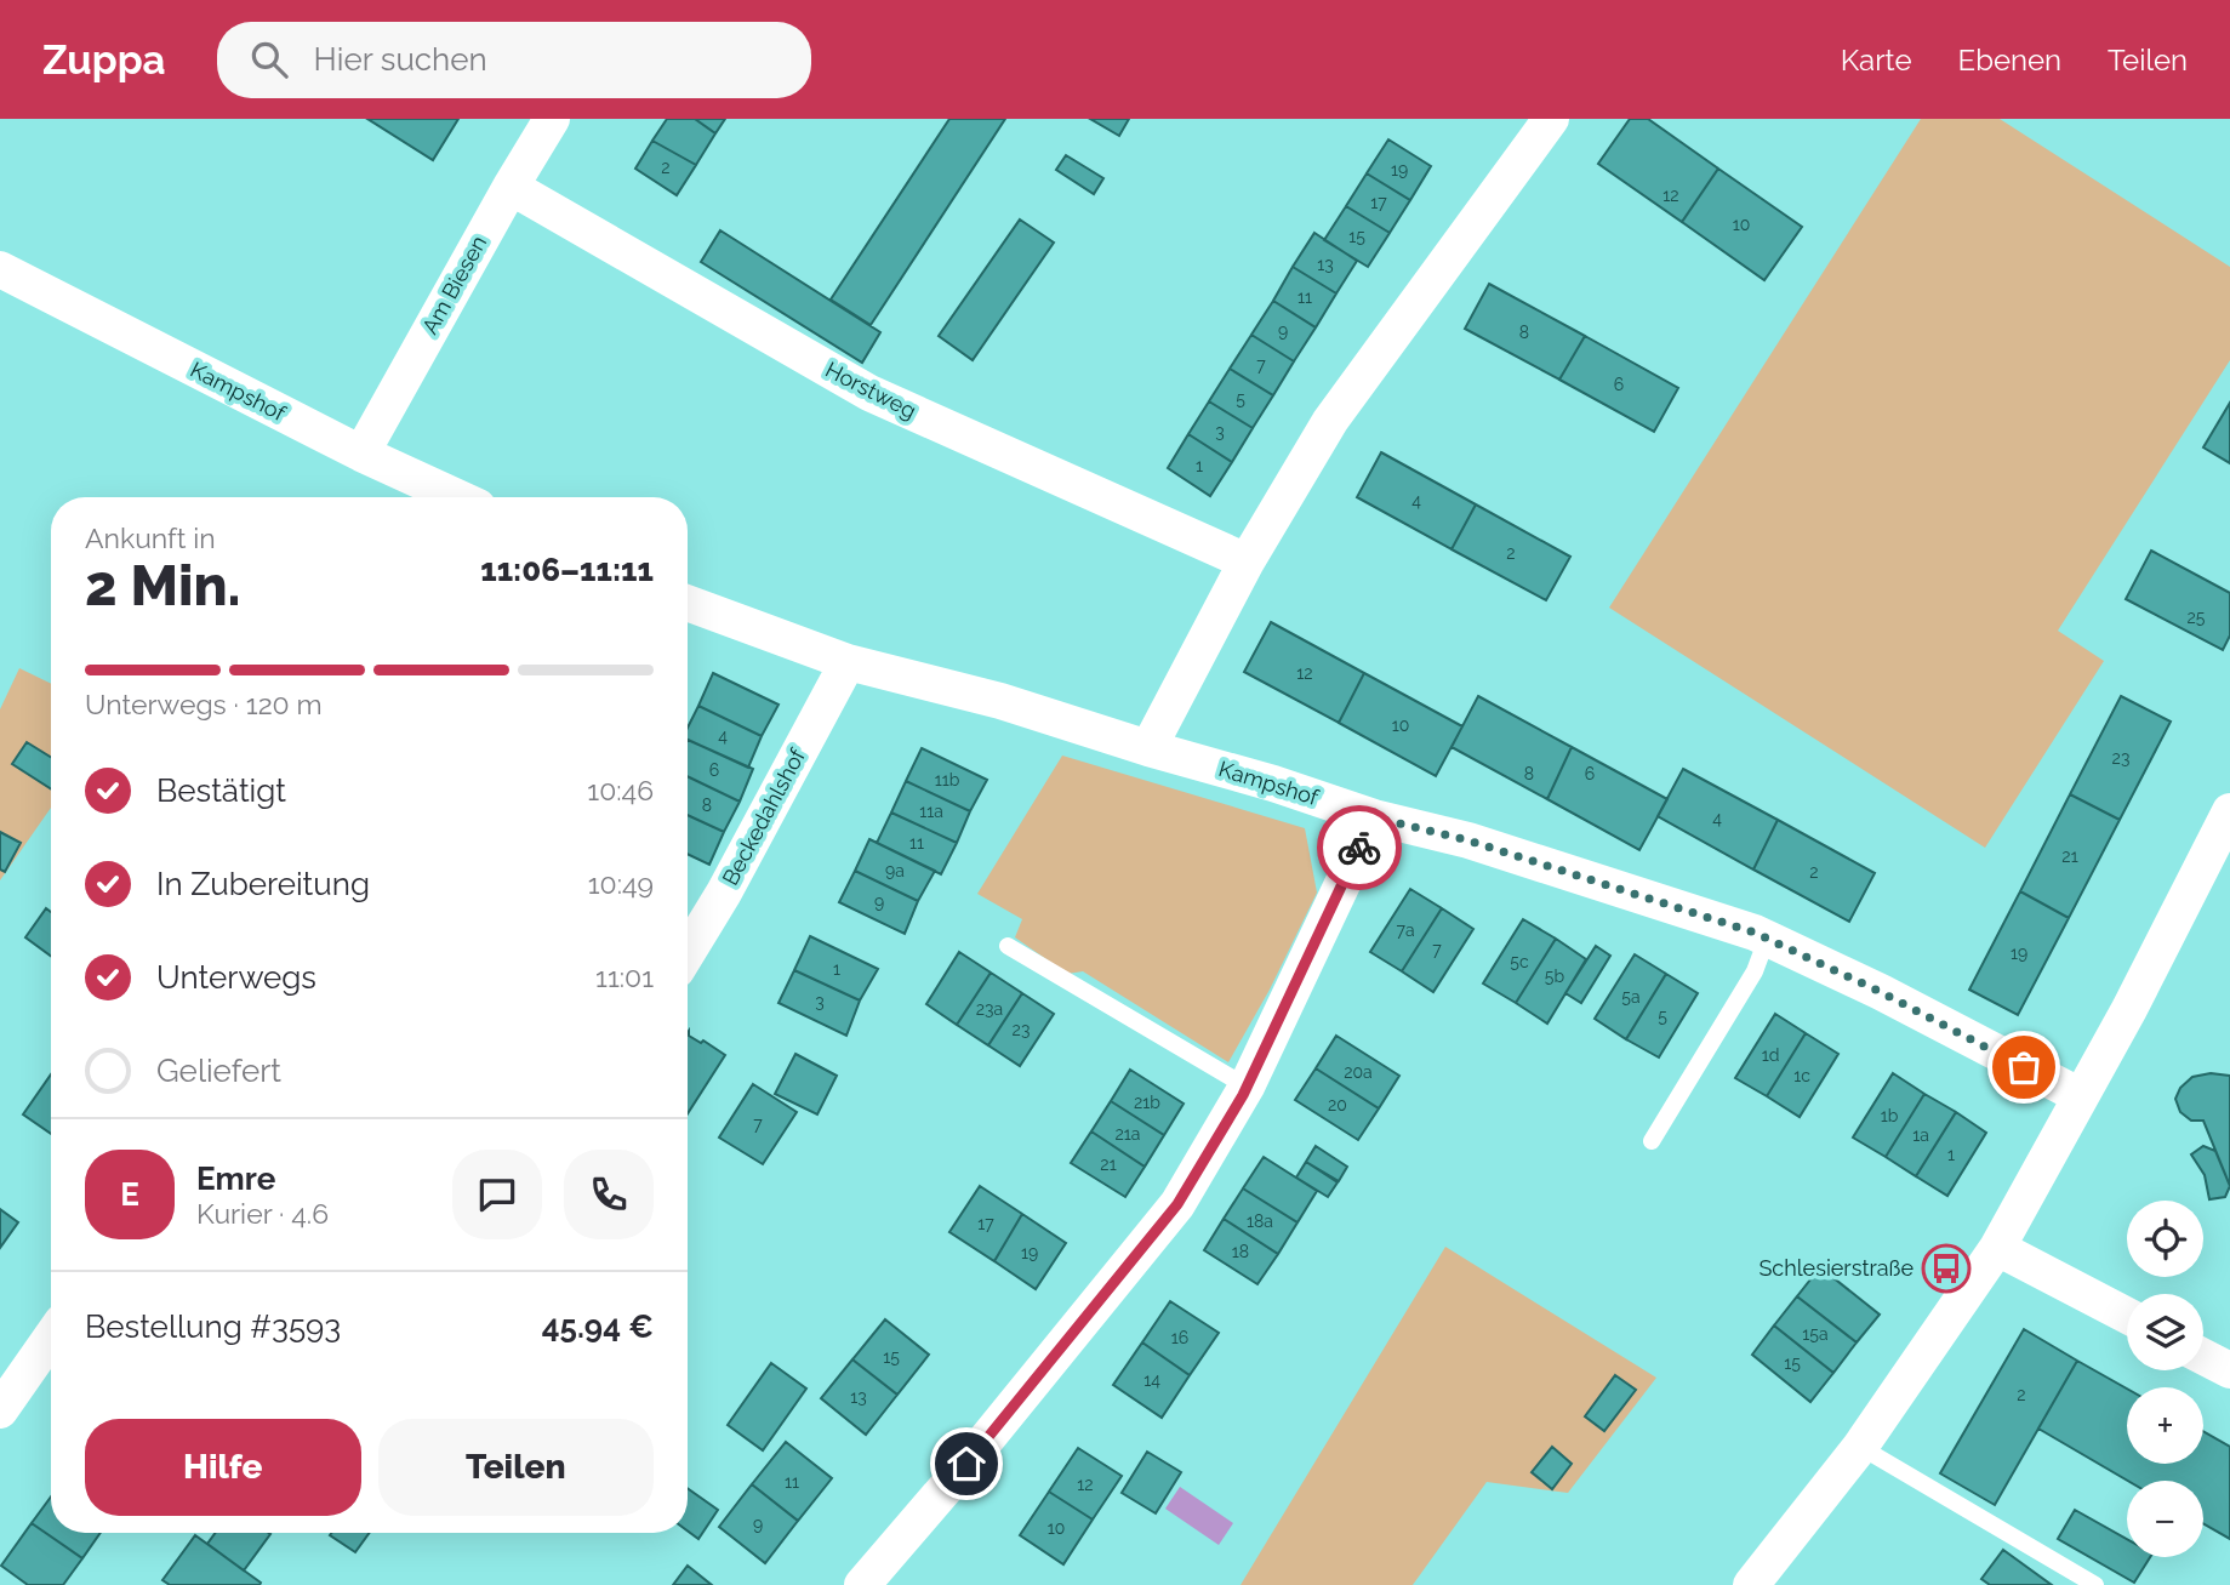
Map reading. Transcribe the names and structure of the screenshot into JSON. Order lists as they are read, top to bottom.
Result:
{
  "streets": {
    "street": [
      "Am Biesen",
      "Horstweg",
      "Kampshof",
      "Beckedahlshof"
    ]
  },
  "crossings": [
    ["Am Biesen", "Horstweg"],
    ["Am Biesen", "Kampshof"],
    ["Kampshof", "Beckedahlshof"]
  ],
  "places": {
    "bus stop": ["Schlesierstraße"]
  },
  "house_numbers": [
    "2",
    "19",
    "12",
    "17",
    "10",
    "15",
    "13",
    "11",
    "9",
    "8",
    "7",
    "6",
    "5",
    "3",
    "1",
    "4",
    "2",
    "25",
    "12",
    "10",
    "4",
    "23",
    "6",
    "8",
    "6",
    "11b",
    "8",
    "11a",
    "4",
    "11",
    "21",
    "9a",
    "2",
    "9",
    "7a",
    "7",
    "19",
    "5c",
    "1",
    "5b",
    "5a",
    "3",
    "23a",
    "5",
    "23",
    "1d",
    "20a",
    "1c",
    "21b",
    "20",
    "1b",
    "7",
    "21a",
    "1a",
    "1",
    "21",
    "18a",
    "17",
    "18",
    "19",
    "15a",
    "16",
    "15",
    "15",
    "14",
    "2",
    "13",
    "11",
    "12",
    "9",
    "10"
  ],
  "page": {
    "header": "Zuppa",
    "search": "Hier suchen",
    "nav": ["Karte", "Ebenen", "Teilen"],
    "heading": ["2 Min.", "Ankunft in", "11:06–11:11"],
    "panel": [
      "Emre",
      "Kurier · 4.6",
      "Bestellung #3593",
      "45.94 €"
    ],
    "bar": "Unterwegs · 120 m",
    "list": [
      ["Bestätigt", "10:46"],
      ["In Zubereitung", "10:49"],
      ["Unterwegs", "11:01"],
      "Geliefert"
    ],
    "round": "E",
    "map_buttons": ["+", "−"],
    "buttons": ["Hilfe", "Teilen"]
  }
}
